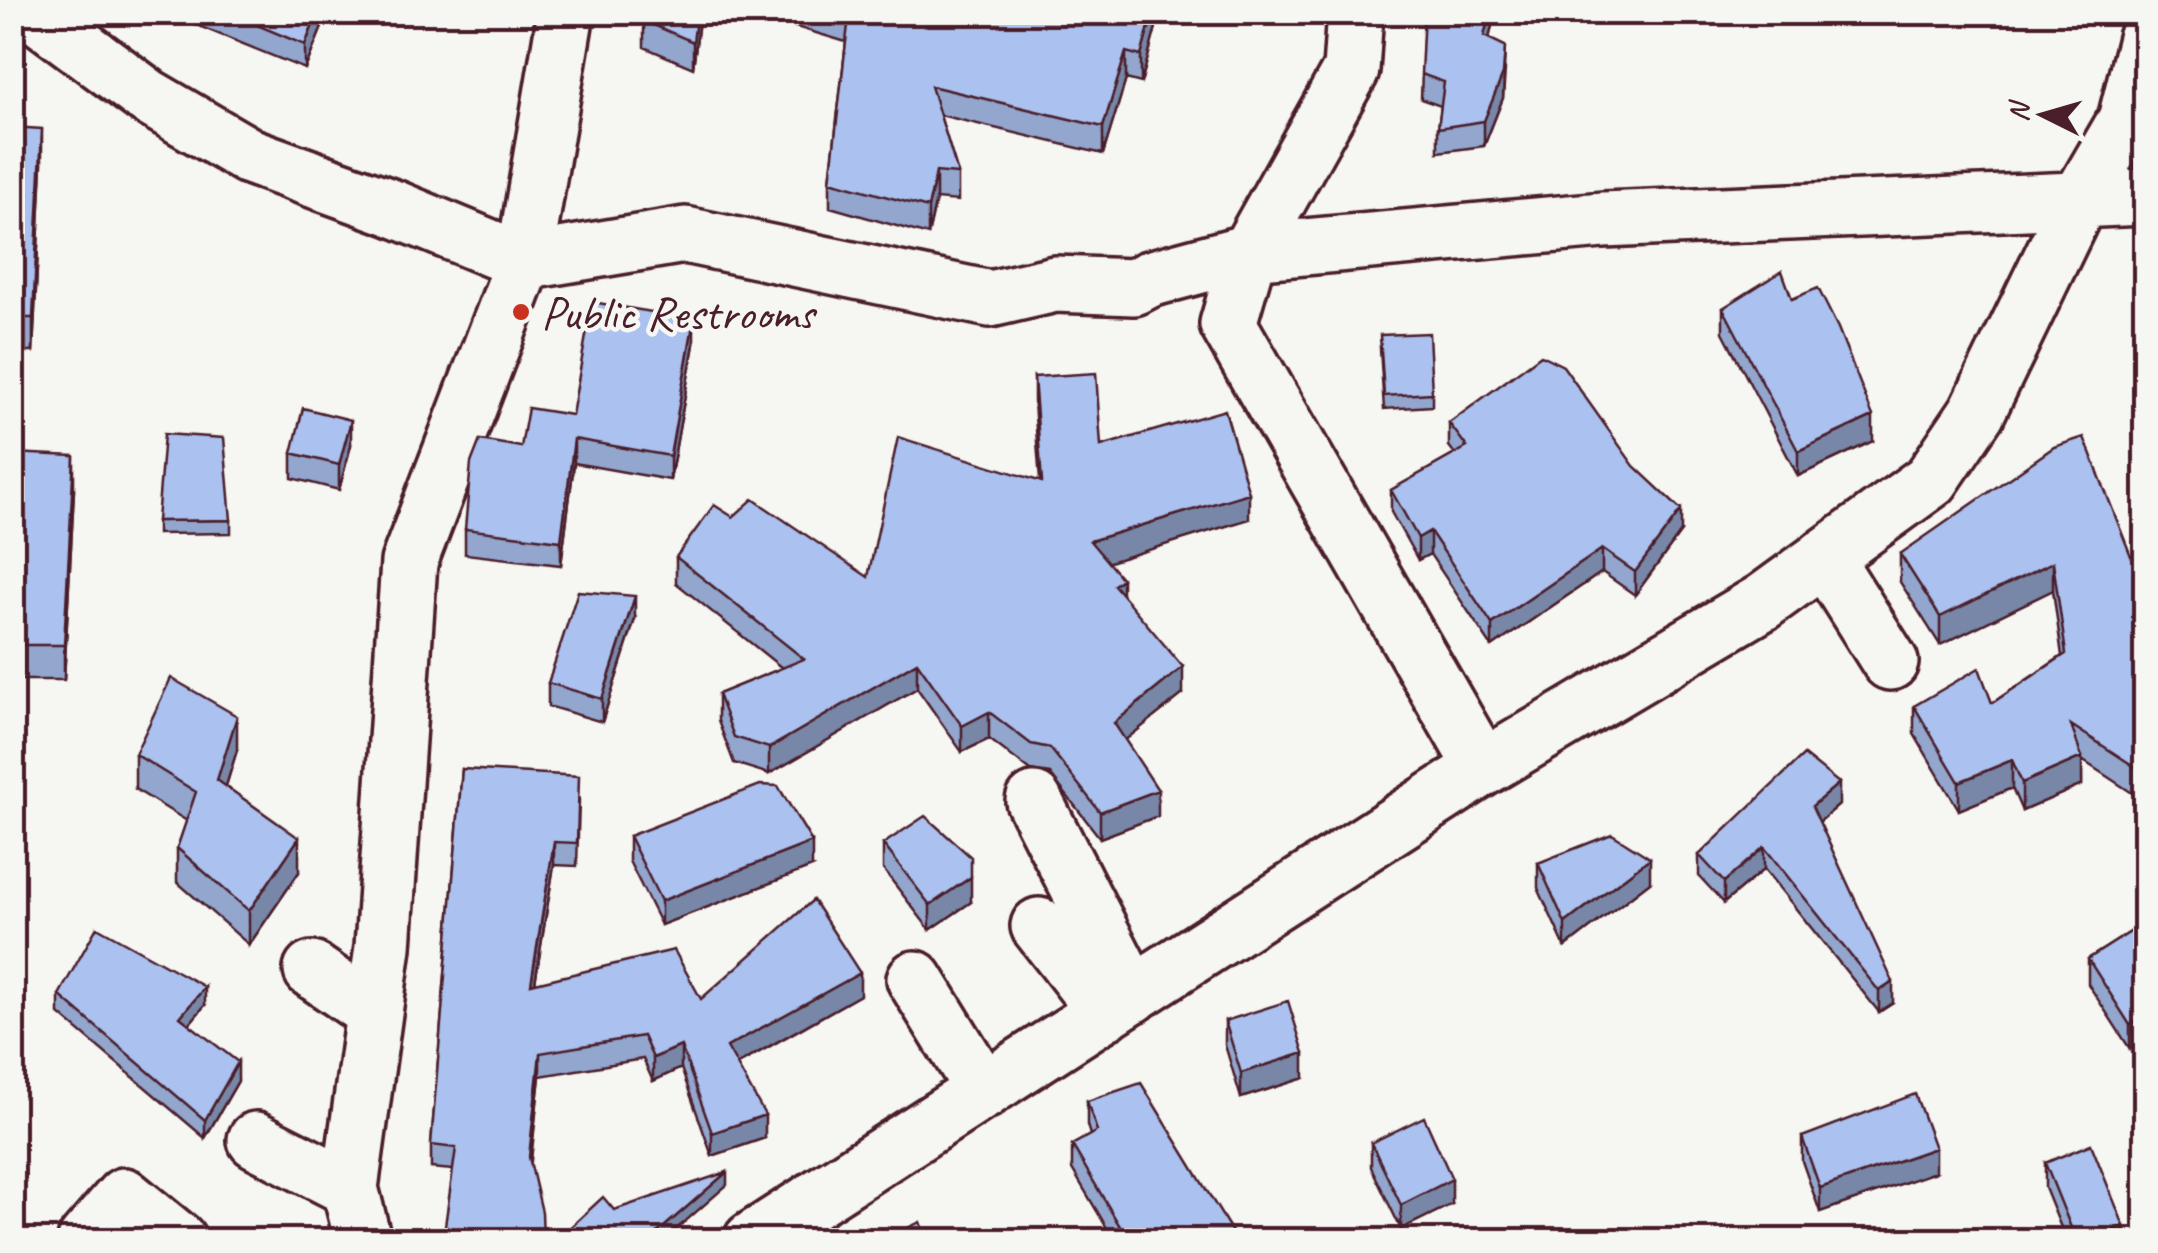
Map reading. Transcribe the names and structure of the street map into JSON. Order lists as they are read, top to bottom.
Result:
{
  "places": ["Public Restrooms"],
  "north": "left"
}
